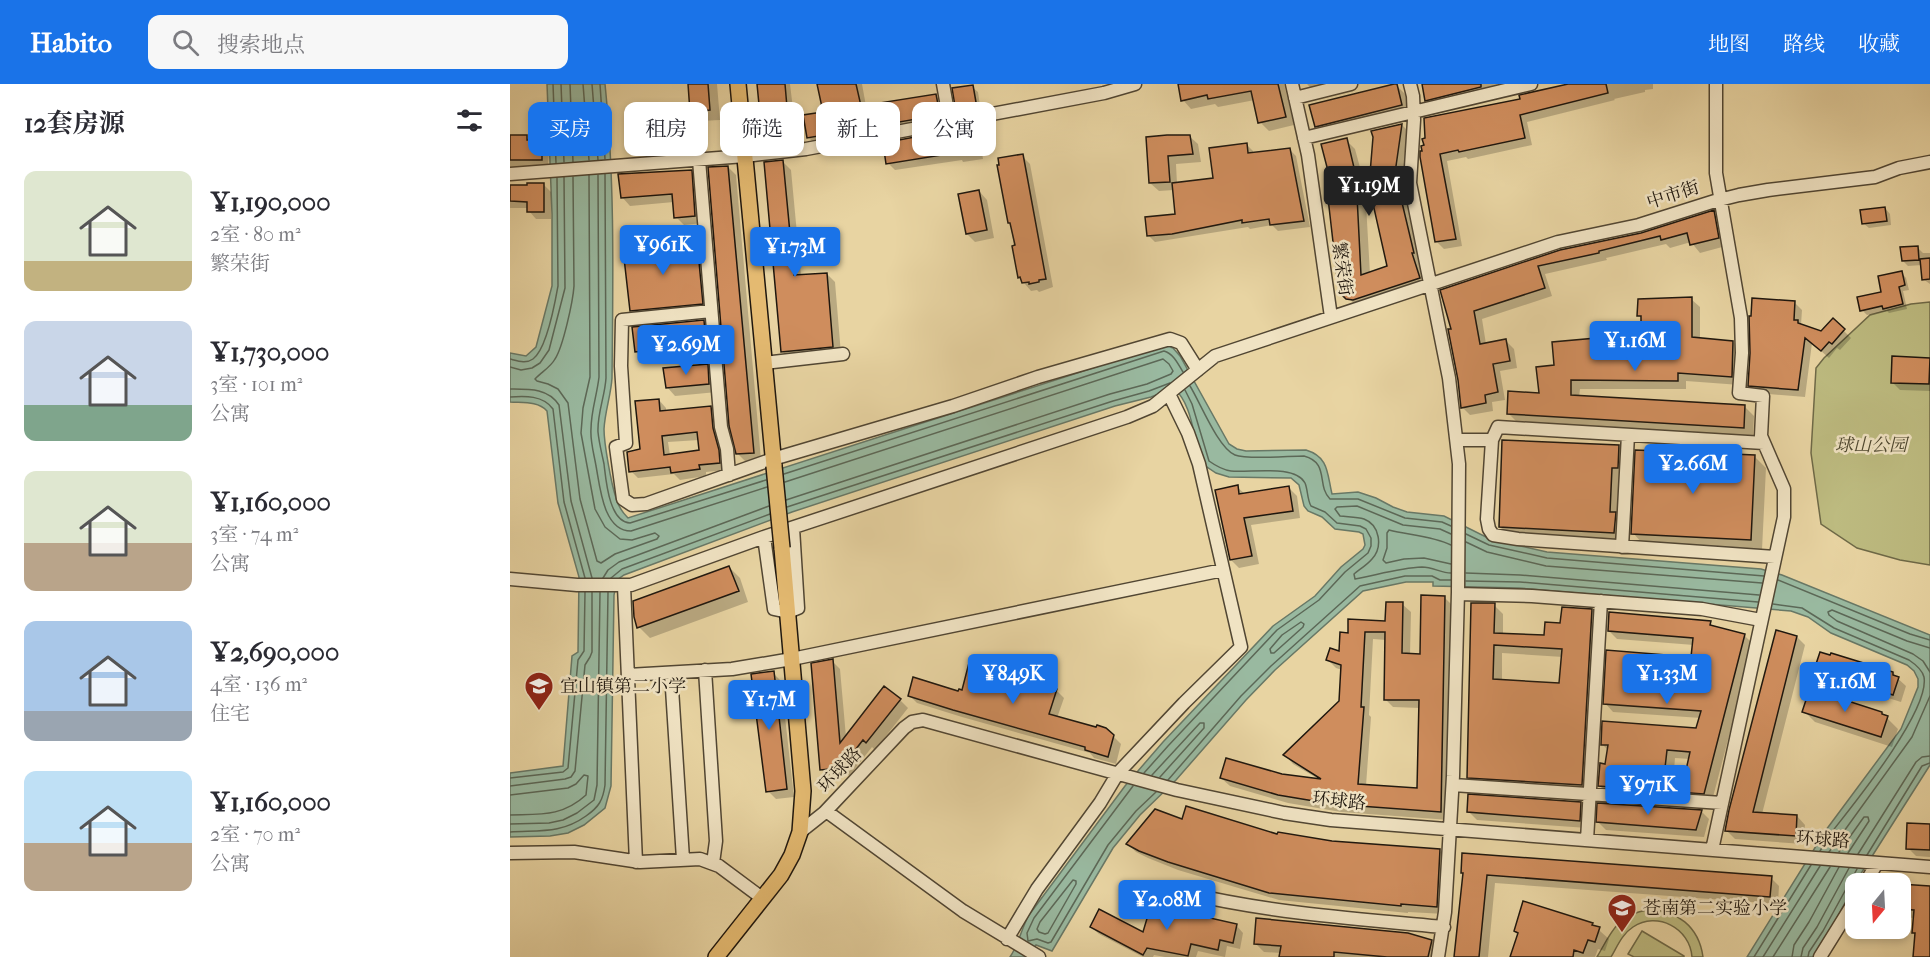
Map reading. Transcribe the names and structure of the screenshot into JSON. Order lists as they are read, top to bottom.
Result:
{
  "streets": {
    "street": ["中市街", "繁荣街", "环球路"]
  },
  "crossings": [
    ["中市街", "繁荣街"]
  ],
  "parks": ["球山公园"],
  "places": {
    "school or university": ["宜山镇第二小学", "苍南第二实验小学"]
  },
  "north": "bottom",
  "page": {
    "header": "Habito",
    "search": "搜索地点",
    "nav": ["地图", "路线", "收藏"],
    "heading": "12套房源",
    "chip": [
      "买房",
      "租房",
      "筛选",
      "新上",
      "公寓"
    ],
    "list": [
      {
        "name": "¥1,190,000",
        "note": "2室 · 80 m² · 繁荣街"
      },
      {
        "name": "¥1,730,000",
        "note": "3室 · 101 m² · 公寓"
      },
      {
        "name": "¥1,160,000",
        "note": "3室 · 74 m² · 公寓"
      },
      {
        "name": "¥2,690,000",
        "note": "4室 · 136 m² · 住宅"
      },
      {
        "name": "¥1,160,000",
        "note": "2室 · 70 m² · 公寓"
      }
    ],
    "price": [
      "¥1.19M",
      "¥961K",
      "¥1.73M",
      "¥1.16M",
      "¥2.69M",
      "¥2.66M",
      "¥849K",
      "¥1.33M",
      "¥1.16M",
      "¥1.7M",
      "¥971K",
      "¥2.08M"
    ]
  }
}
